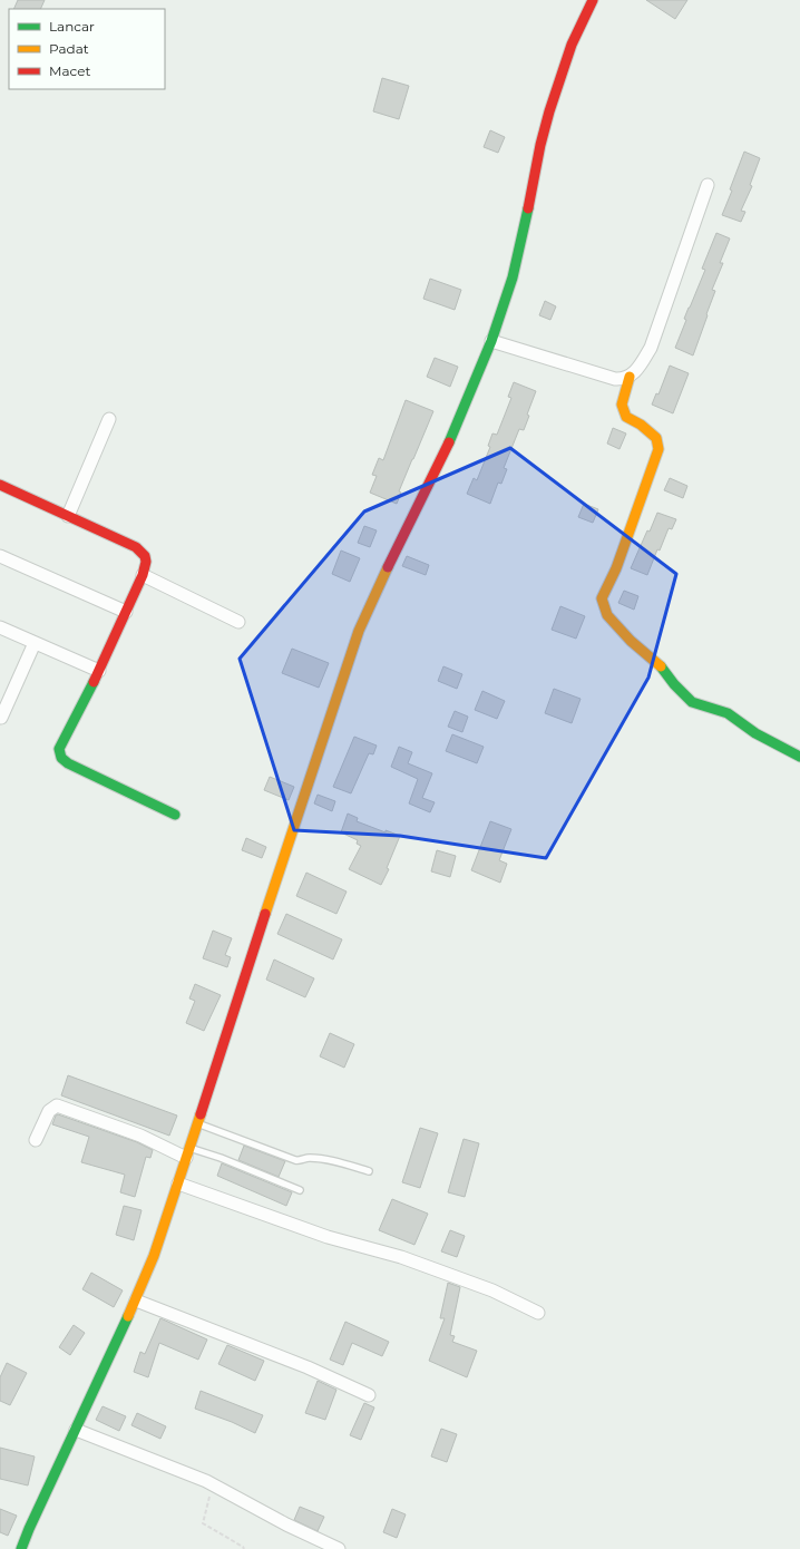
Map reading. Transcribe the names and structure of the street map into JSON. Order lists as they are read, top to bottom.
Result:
{
  "legend": ["Lancar", "Padat", "Macet"]
}
